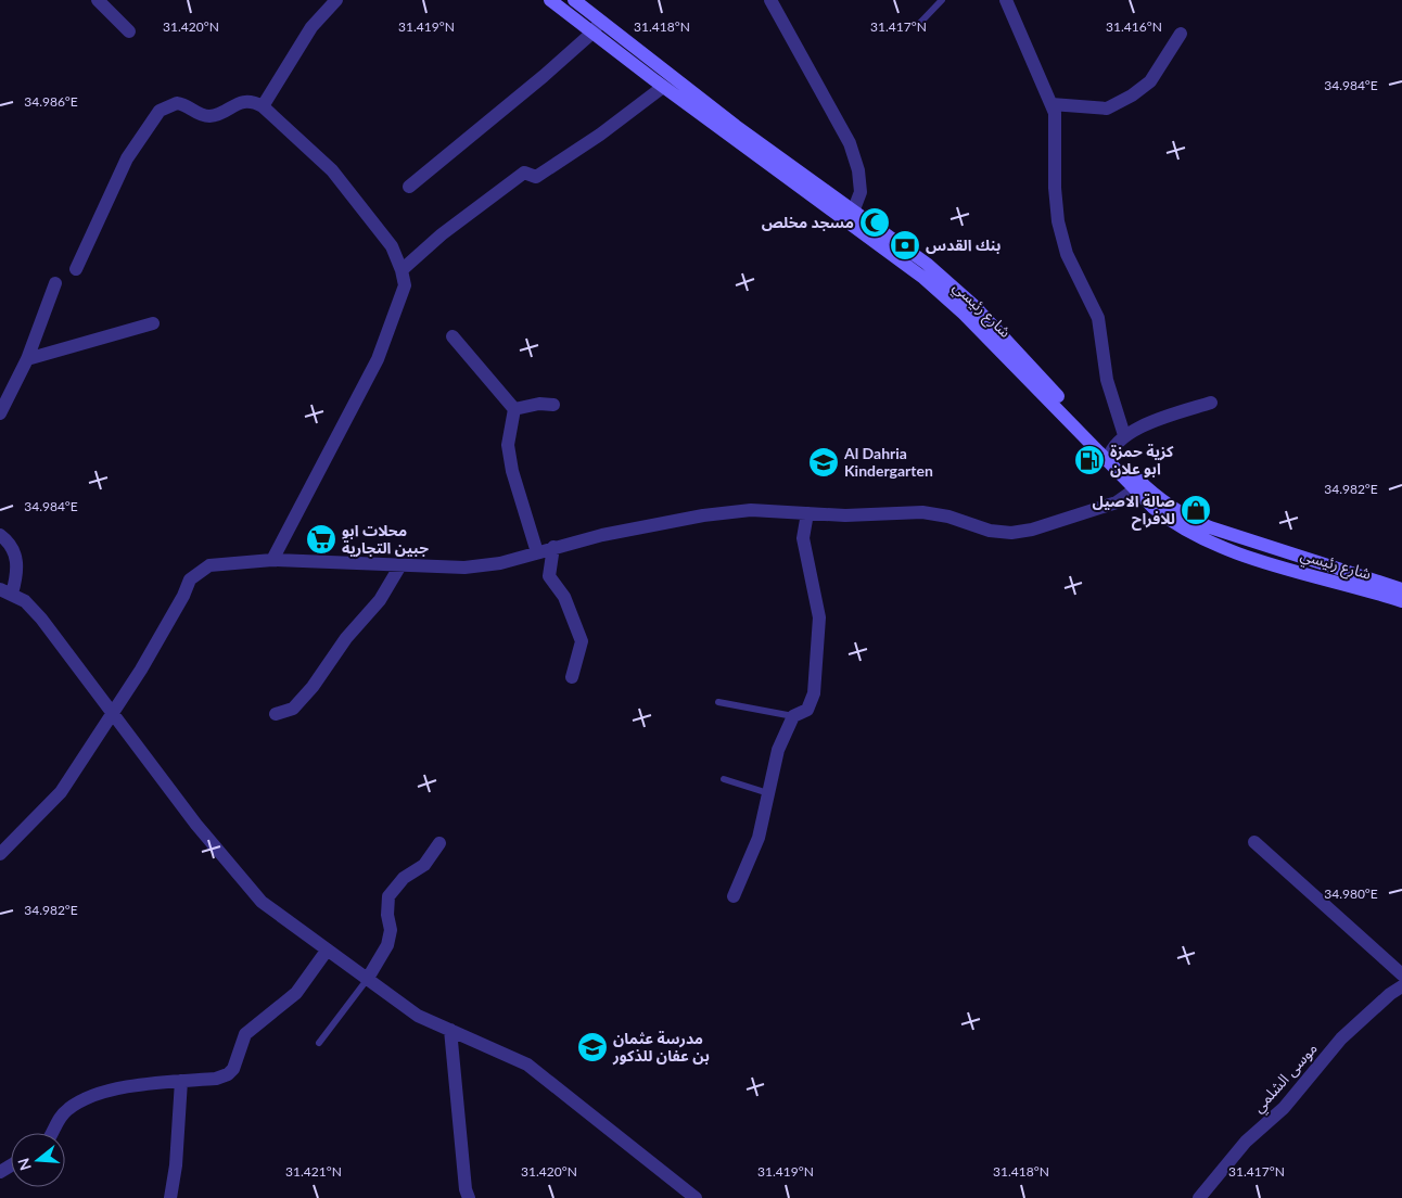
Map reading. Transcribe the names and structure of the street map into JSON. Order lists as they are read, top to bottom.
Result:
{
  "streets": {
    "main road": ["شارع رئيسي"],
    "street": ["موسى الشلمي"]
  },
  "places": {
    "mosque": ["مسجد مخلص"],
    "bank": ["بنك القدس"],
    "fuel station": ["كزية حمزة ابو علان"],
    "school or university": ["Al Dahria Kindergarten", "مدرسة عثمان بن عفان للذكور"],
    "shop": ["صالة الاصيل للافراح"],
    "supermarket": ["محلات ابو جبين التجارية"]
  },
  "north": "left",
  "coordinates": [
    "31.418°N",
    "31.417°N",
    "31.420°N",
    "31.419°N",
    "31.416°N",
    "34.984°E",
    "34.986°E",
    "34.982°E",
    "34.980°E",
    "31.421°N"
  ]
}
